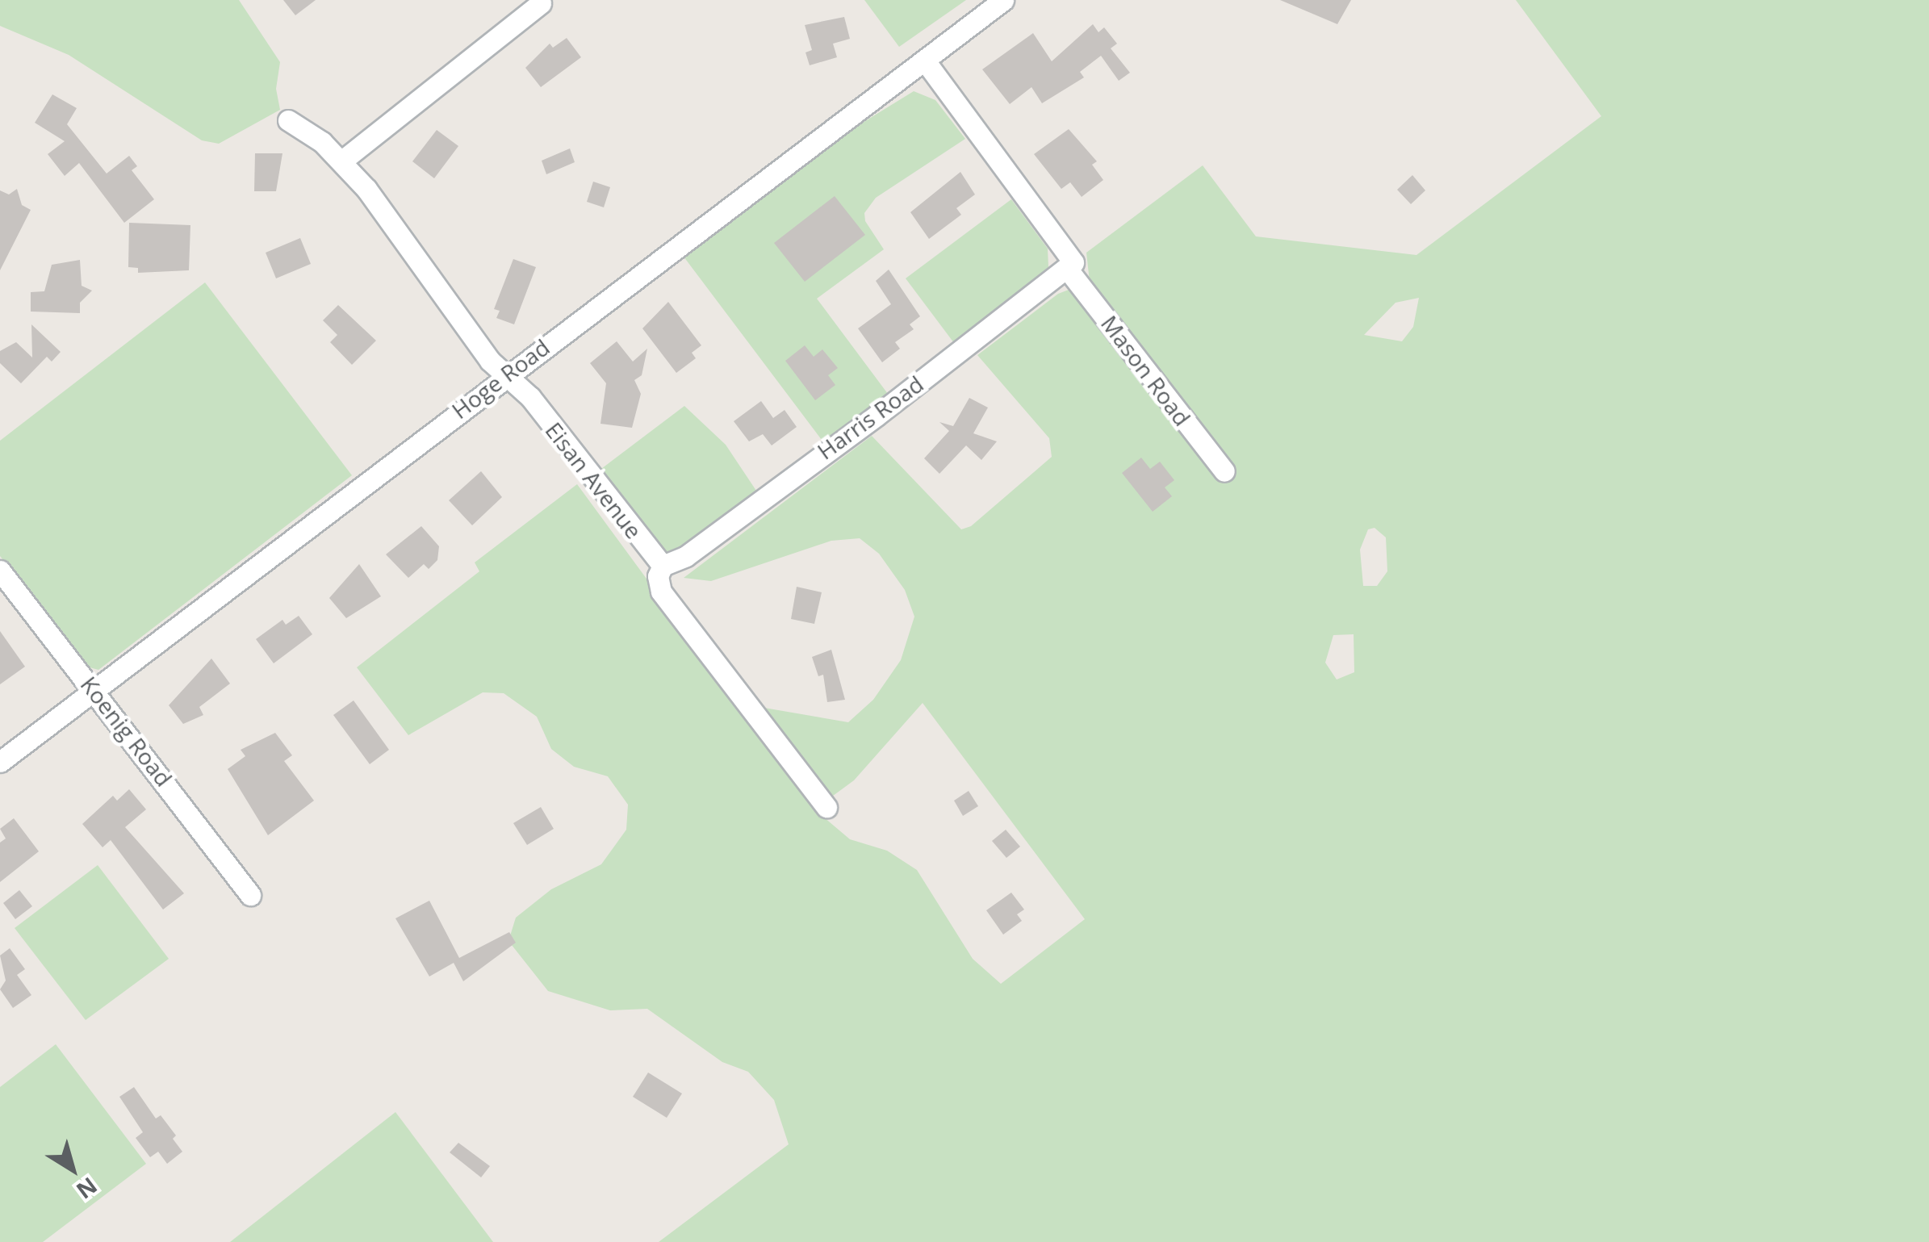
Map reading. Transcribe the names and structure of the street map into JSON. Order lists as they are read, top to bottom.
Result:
{
  "streets": {
    "street": [
      "Mason Road",
      "Hoge Road",
      "Harris Road",
      "Eisan Avenue",
      "Koenig Road"
    ]
  },
  "crossings": [
    ["Mason Road", "Hoge Road"],
    ["Mason Road", "Harris Road"],
    ["Hoge Road", "Eisan Avenue"],
    ["Hoge Road", "Koenig Road"],
    ["Harris Road", "Eisan Avenue"]
  ],
  "north": "bottom right"
}
